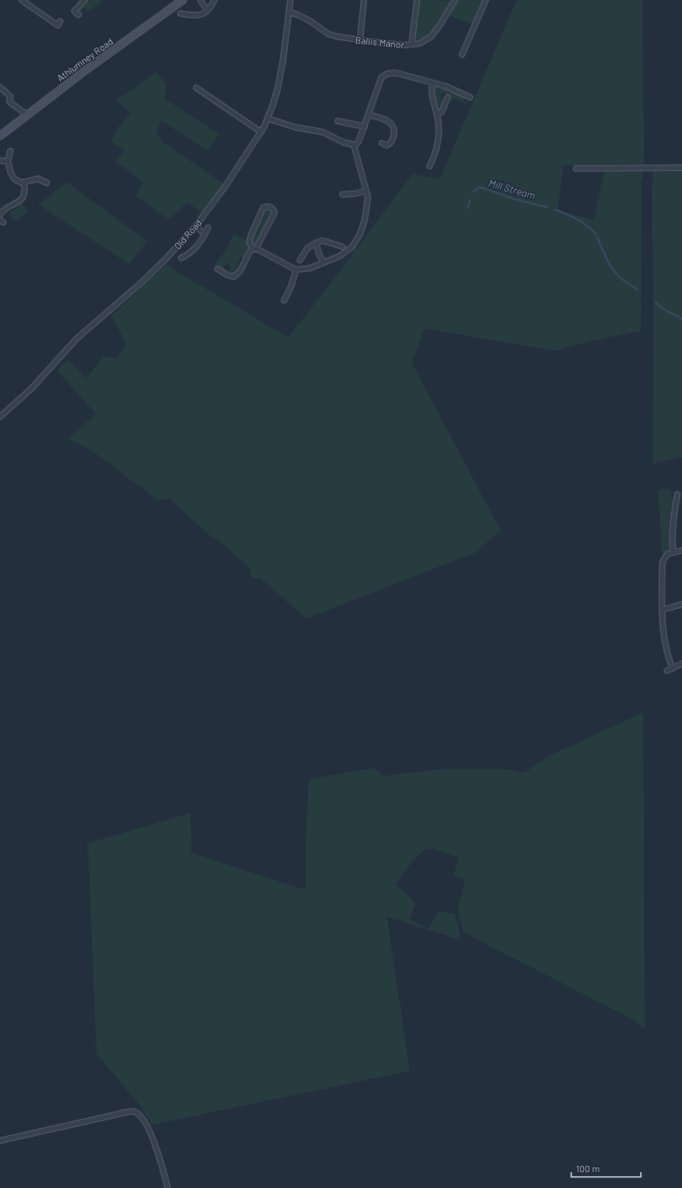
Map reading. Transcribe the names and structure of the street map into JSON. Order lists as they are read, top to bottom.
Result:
{
  "streets": {
    "main road": ["Athlumney Road"],
    "street": ["Ballis Manor", "Old Road"]
  },
  "crossings": [
    ["Ballis Manor", "Old Road"]
  ],
  "water": ["Mill Stream"],
  "scale_bar": "100 m"
}
